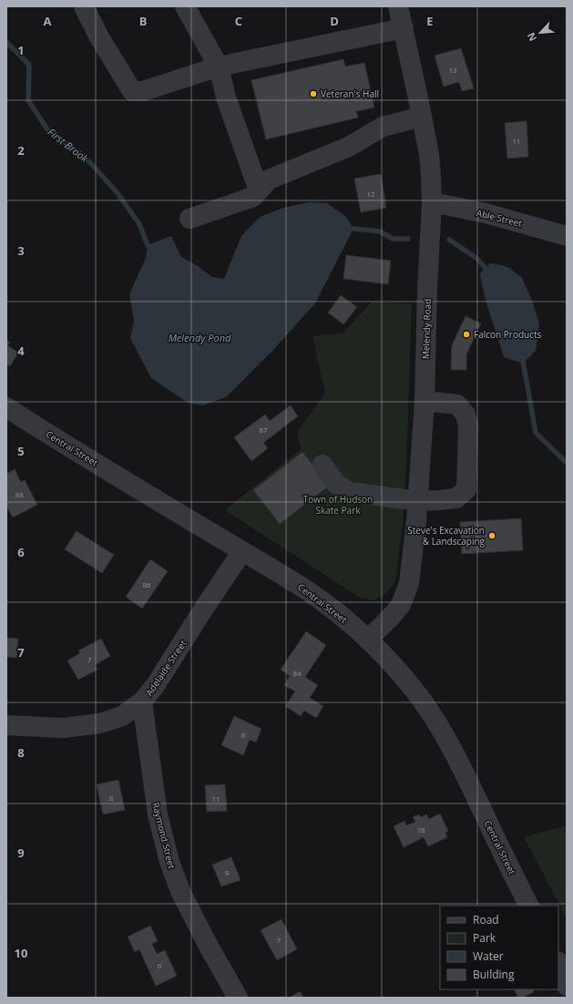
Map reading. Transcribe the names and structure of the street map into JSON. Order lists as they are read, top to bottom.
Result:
{
  "streets": {
    "street": [
      "Able Street",
      "Melendy Road",
      "Central Street",
      "Adelaide Street",
      "Raymond Street"
    ]
  },
  "crossings": [
    ["Able Street", "Melendy Road"],
    ["Melendy Road", "Central Street"],
    ["Central Street", "Adelaide Street"],
    ["Adelaide Street", "Raymond Street"]
  ],
  "water": ["First Brook", "Melendy Pond"],
  "parks": ["Town of Hudson Skate Park"],
  "places": ["Veteran's Hall", "Falcon Products", "Steve's Excavation & Landscaping"],
  "house_numbers": [
    "13",
    "11",
    "12",
    "87",
    "88",
    "86",
    "7",
    "84",
    "6",
    "8",
    "11",
    "78",
    "9",
    "7",
    "6"
  ],
  "legend": [
    "Road",
    "Park",
    "Water",
    "Building"
  ],
  "north": "bottom left",
  "grid": {
    "columns": [
      "A",
      "B",
      "C",
      "D",
      "E"
    ],
    "rows": [
      "1",
      "2",
      "3",
      "4",
      "5",
      "6",
      "7",
      "8",
      "9",
      "10"
    ]
  }
}
